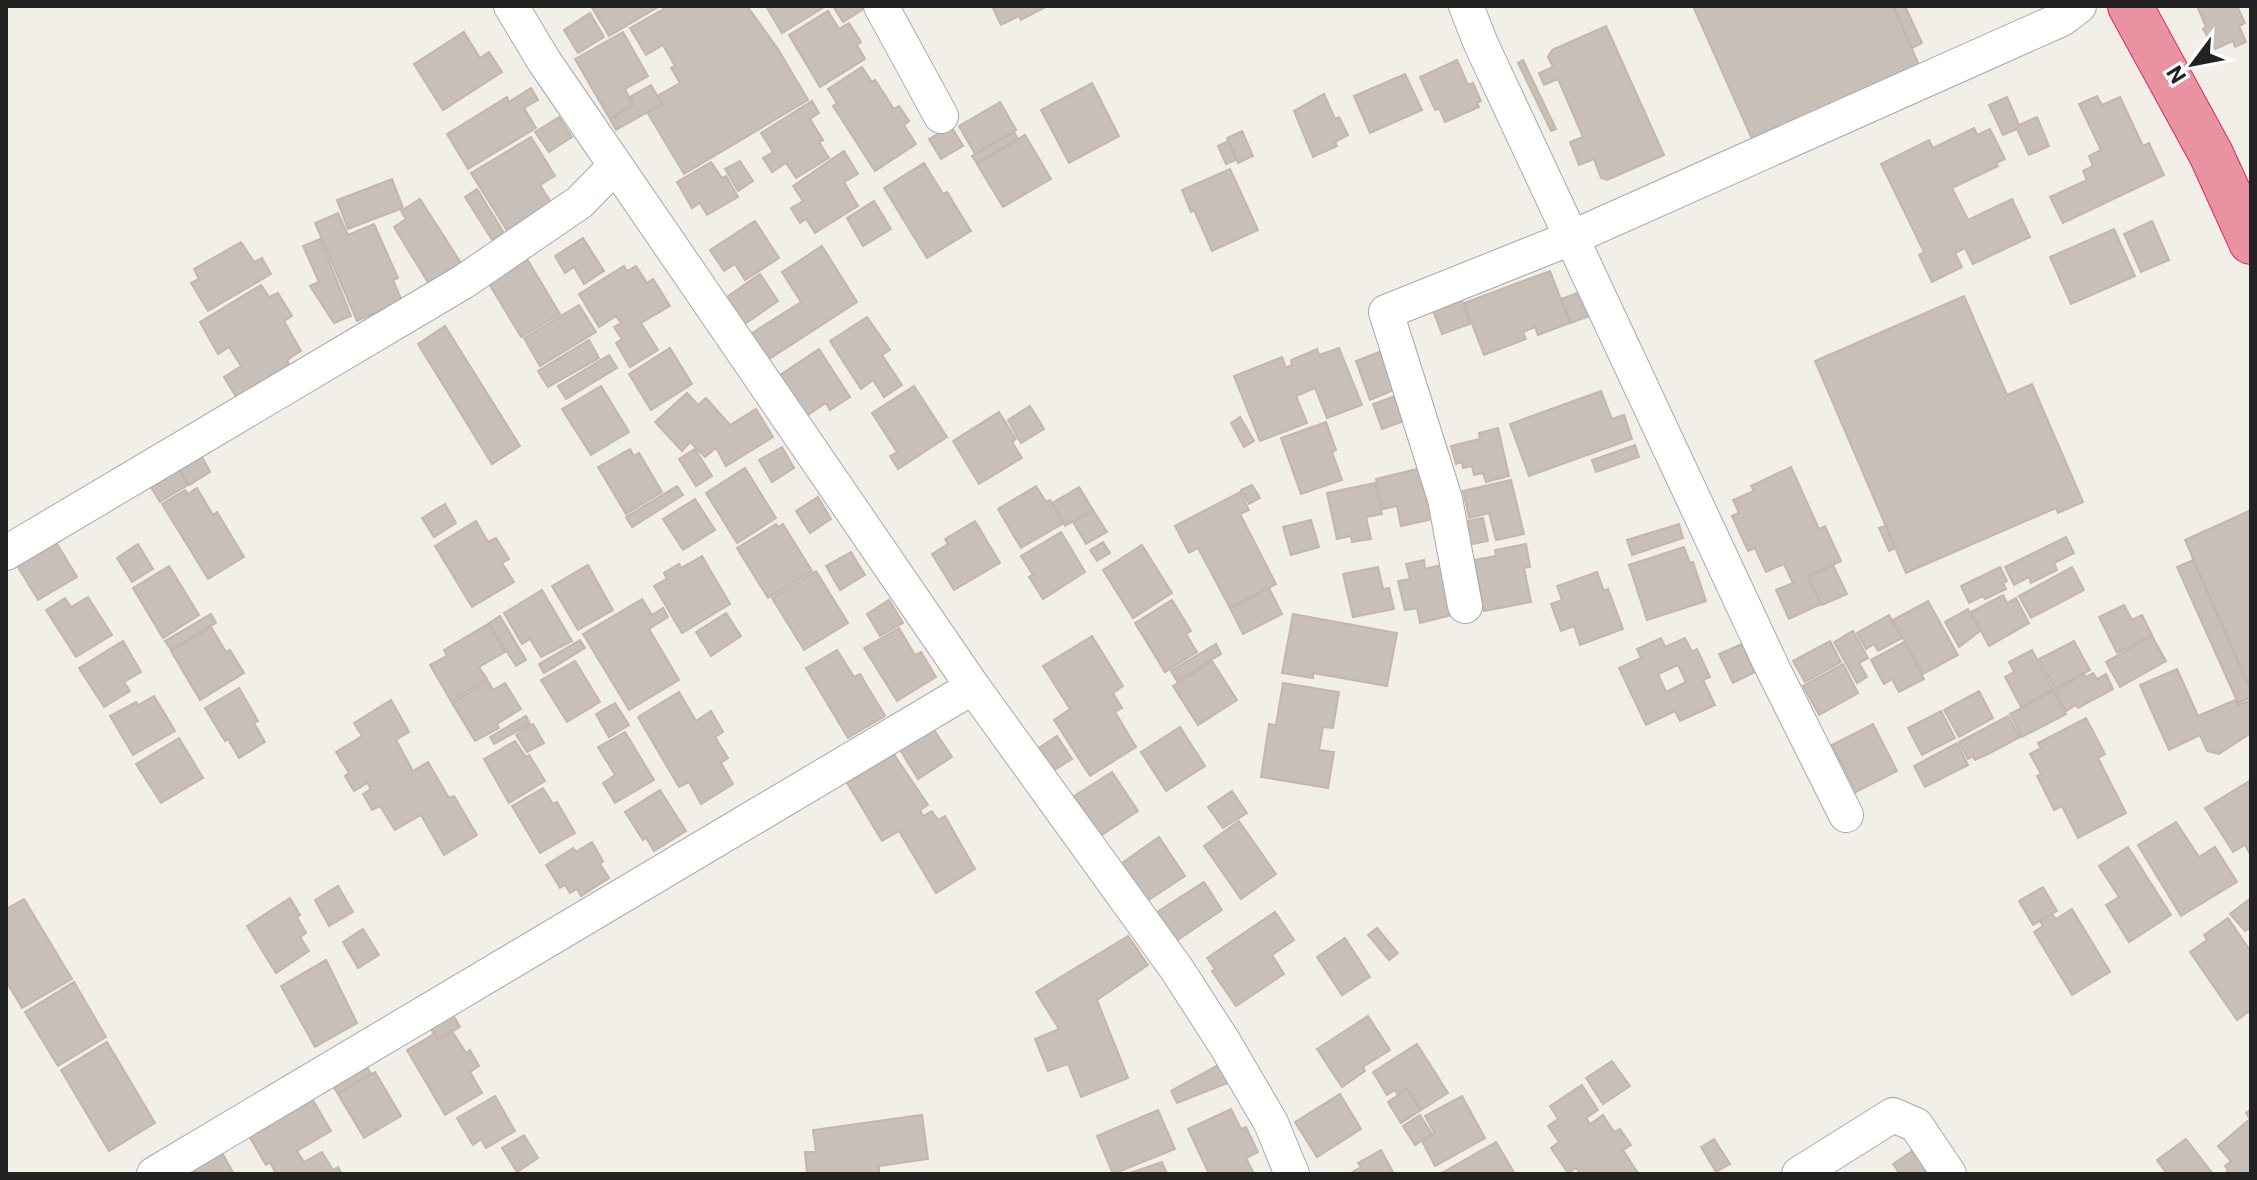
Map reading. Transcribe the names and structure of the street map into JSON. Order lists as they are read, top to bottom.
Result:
{
  "north": "bottom left"
}
